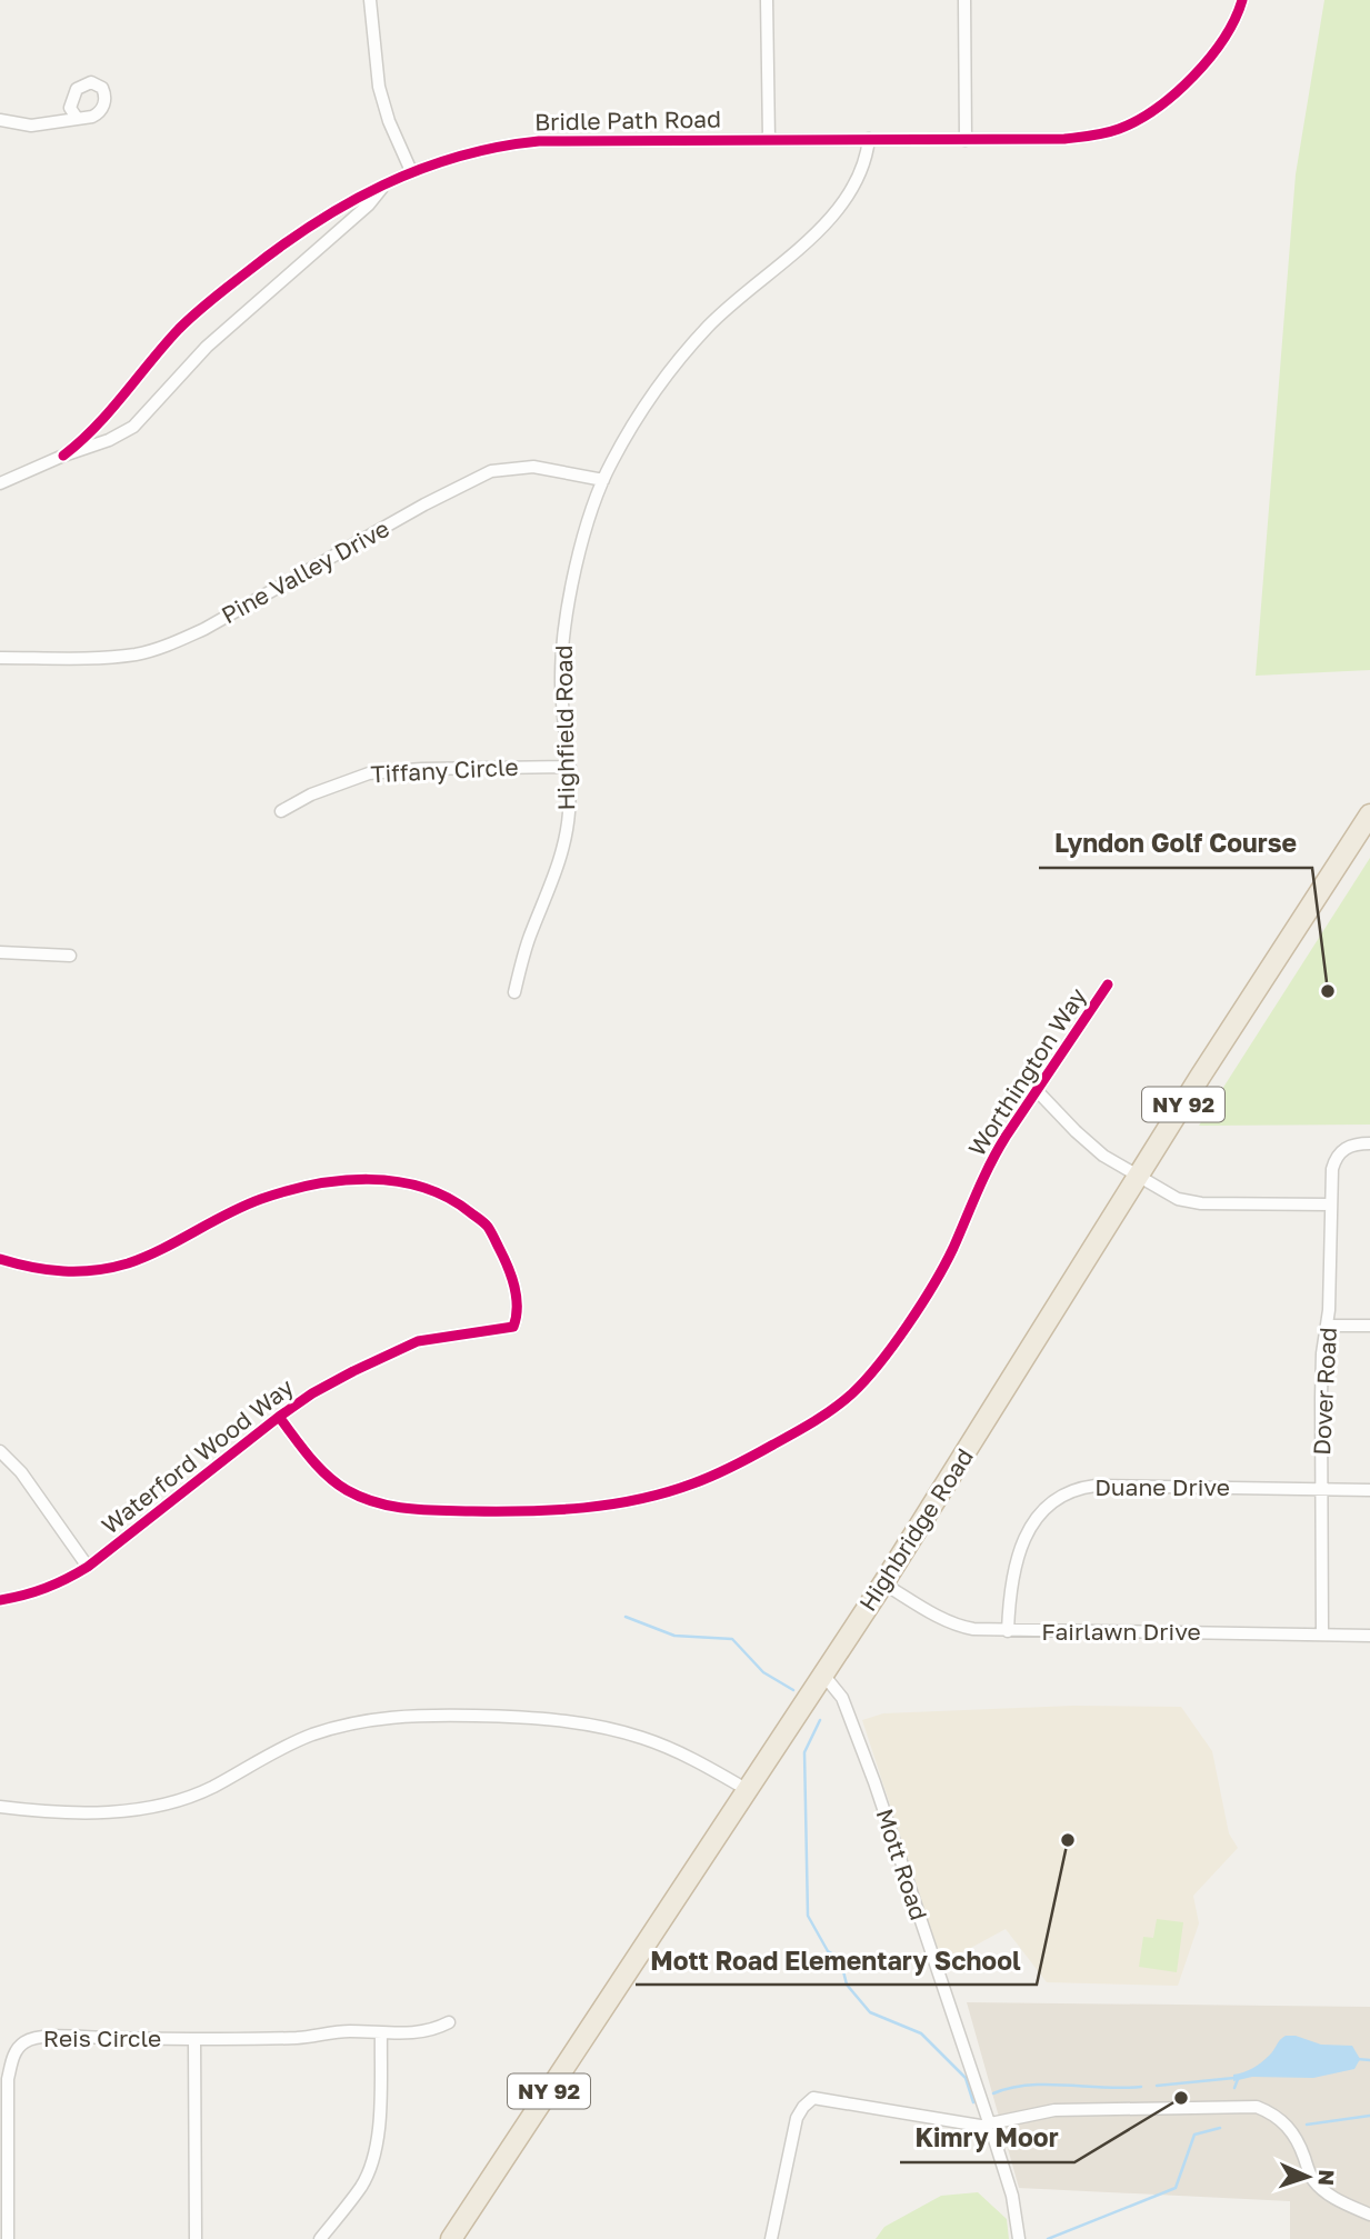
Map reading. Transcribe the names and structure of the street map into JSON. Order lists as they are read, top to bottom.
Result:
{
  "streets": {
    "highway": ["NY 92", "Highbridge Road"],
    "street": [
      "Bridle Path Road",
      "Pine Valley Drive",
      "Highfield Road",
      "Tiffany Circle",
      "Worthington Way",
      "Dover Road",
      "Waterford Wood Way",
      "Duane Drive",
      "Fairlawn Drive",
      "Mott Road",
      "Reis Circle"
    ]
  },
  "crossings": [
    ["Bridle Path Road", "Highfield Road"],
    ["Pine Valley Drive", "Highfield Road"],
    ["Highfield Road", "Tiffany Circle"],
    ["Worthington Way", "Waterford Wood Way"],
    ["Dover Road", "Duane Drive"],
    ["Dover Road", "Fairlawn Drive"],
    ["Duane Drive", "Fairlawn Drive"],
    ["Highbridge Road", "Fairlawn Drive"],
    ["Highbridge Road", "Mott Road"]
  ],
  "places": ["Lyndon Golf Course", "Mott Road Elementary School", "Kimry Moor"],
  "north": "right"
}
